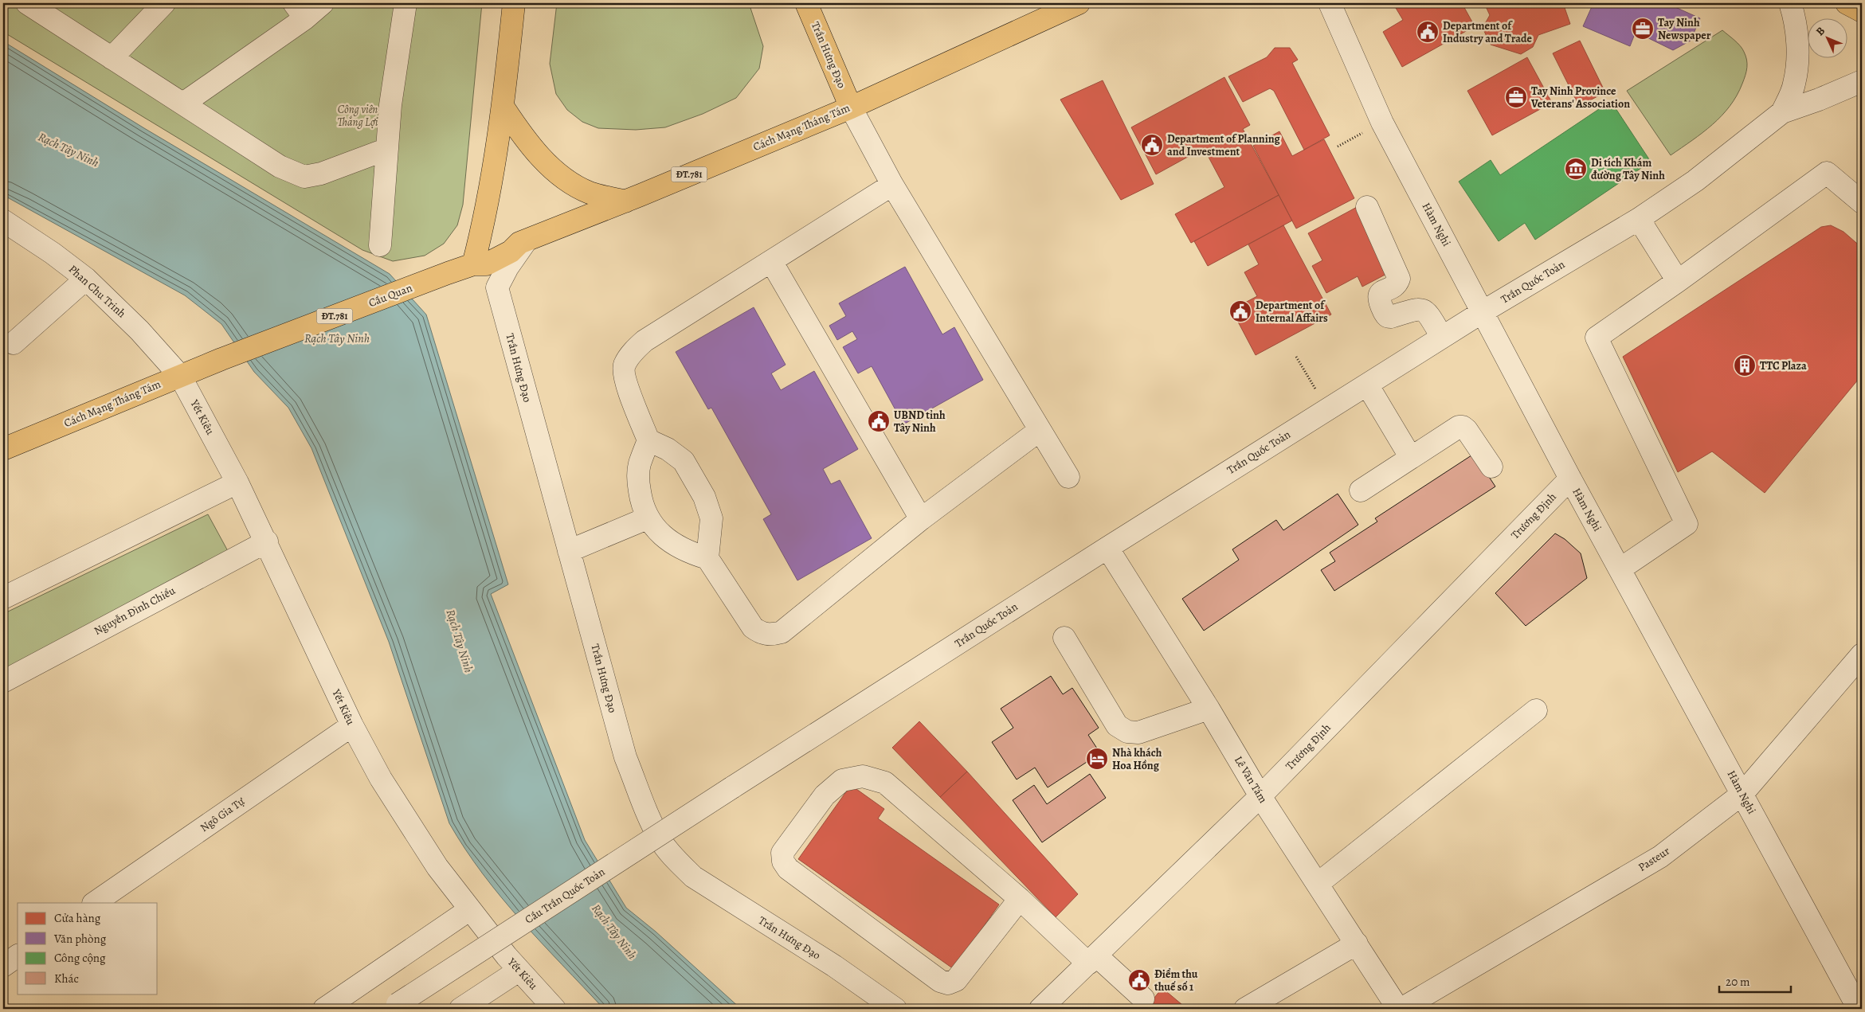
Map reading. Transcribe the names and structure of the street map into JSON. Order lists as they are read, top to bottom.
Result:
{
  "streets": {
    "main road": [
      "Trần Hưng Đạo",
      "Cách Mạng Tháng Tám",
      "ĐT.781",
      "Cầu Quan"
    ],
    "street": [
      "Hàm Nghi",
      "Trần Quốc Toản",
      "Phan Chu Trinh",
      "Yết Kiêu",
      "Trương Định",
      "Nguyễn Đình Chiểu",
      "Lê Văn Tám",
      "Ngô Gia Tự",
      "Pasteur",
      "Cầu Trần Quốc Toản"
    ]
  },
  "crossings": [
    ["Trần Hưng Đạo", "Cách Mạng Tháng Tám"],
    ["Cách Mạng Tháng Tám", "Phan Chu Trinh"],
    ["Cách Mạng Tháng Tám", "Cầu Quan"],
    ["Cách Mạng Tháng Tám", "Yết Kiêu"],
    ["Hàm Nghi", "Trần Quốc Toản"],
    ["Hàm Nghi", "Trương Định"],
    ["Hàm Nghi", "Pasteur"],
    ["Trần Quốc Toản", "Lê Văn Tám"],
    ["Trần Quốc Toản", "Cầu Trần Quốc Toản"],
    ["Phan Chu Trinh", "Yết Kiêu"],
    ["Yết Kiêu", "Nguyễn Đình Chiểu"],
    ["Yết Kiêu", "Ngô Gia Tự"],
    ["Trương Định", "Lê Văn Tám"],
    ["Lê Văn Tám", "Pasteur"]
  ],
  "water": ["Rạch Tây Ninh"],
  "parks": ["Công viên Thắng Lợi"],
  "places": {
    "office": ["Tay Ninh Newspaper", "Tay Ninh Province Veterans' Association"],
    "public building": [
      "Department of Industry and Trade",
      "Department of Planning and Investment",
      "Department of Internal Affairs",
      "UBND tỉnh Tây Ninh",
      "Điểm thu thuế số 1"
    ],
    "museum": ["Di tích Khám đường Tây Ninh"],
    "building": ["TTC Plaza"],
    "hotel": ["Nhà khách Hoa Hồng"]
  },
  "legend": [
    "Cửa hàng",
    "Văn phòng",
    "Công cộng",
    "Khác"
  ],
  "scale_bar": "20 m",
  "north": "top left"
}
